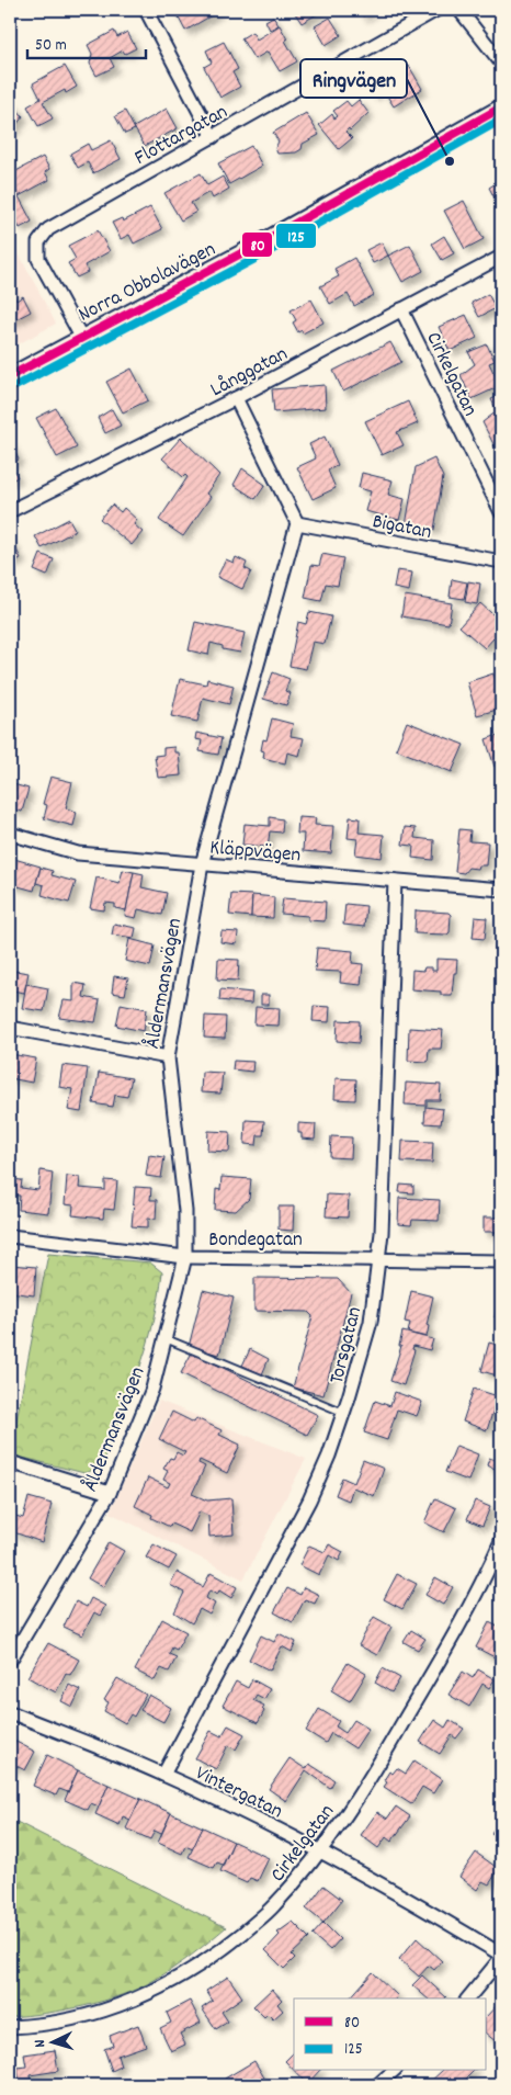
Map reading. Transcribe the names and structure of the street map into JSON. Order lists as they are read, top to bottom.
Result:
{
  "streets": {
    "street": [
      "Flottargatan",
      "Norra Obbolavägen",
      "Långgatan",
      "Cirkelgatan",
      "Bigatan",
      "Kläppvägen",
      "Åldermansvägen",
      "Bondegatan",
      "Torsgatan",
      "Vintergatan"
    ]
  },
  "crossings": [
    ["Flottargatan", "Norra Obbolavägen"],
    ["Långgatan", "Cirkelgatan"],
    ["Cirkelgatan", "Vintergatan"],
    ["Bigatan", "Åldermansvägen"],
    ["Kläppvägen", "Åldermansvägen"],
    ["Kläppvägen", "Torsgatan"],
    ["Åldermansvägen", "Bondegatan"],
    ["Bondegatan", "Torsgatan"],
    ["Torsgatan", "Vintergatan"]
  ],
  "places": ["Ringvägen"],
  "lines": ["transit line 80", "transit line 125"],
  "legend": ["80", "125"],
  "scale_bar": "50 m",
  "north": "left"
}
